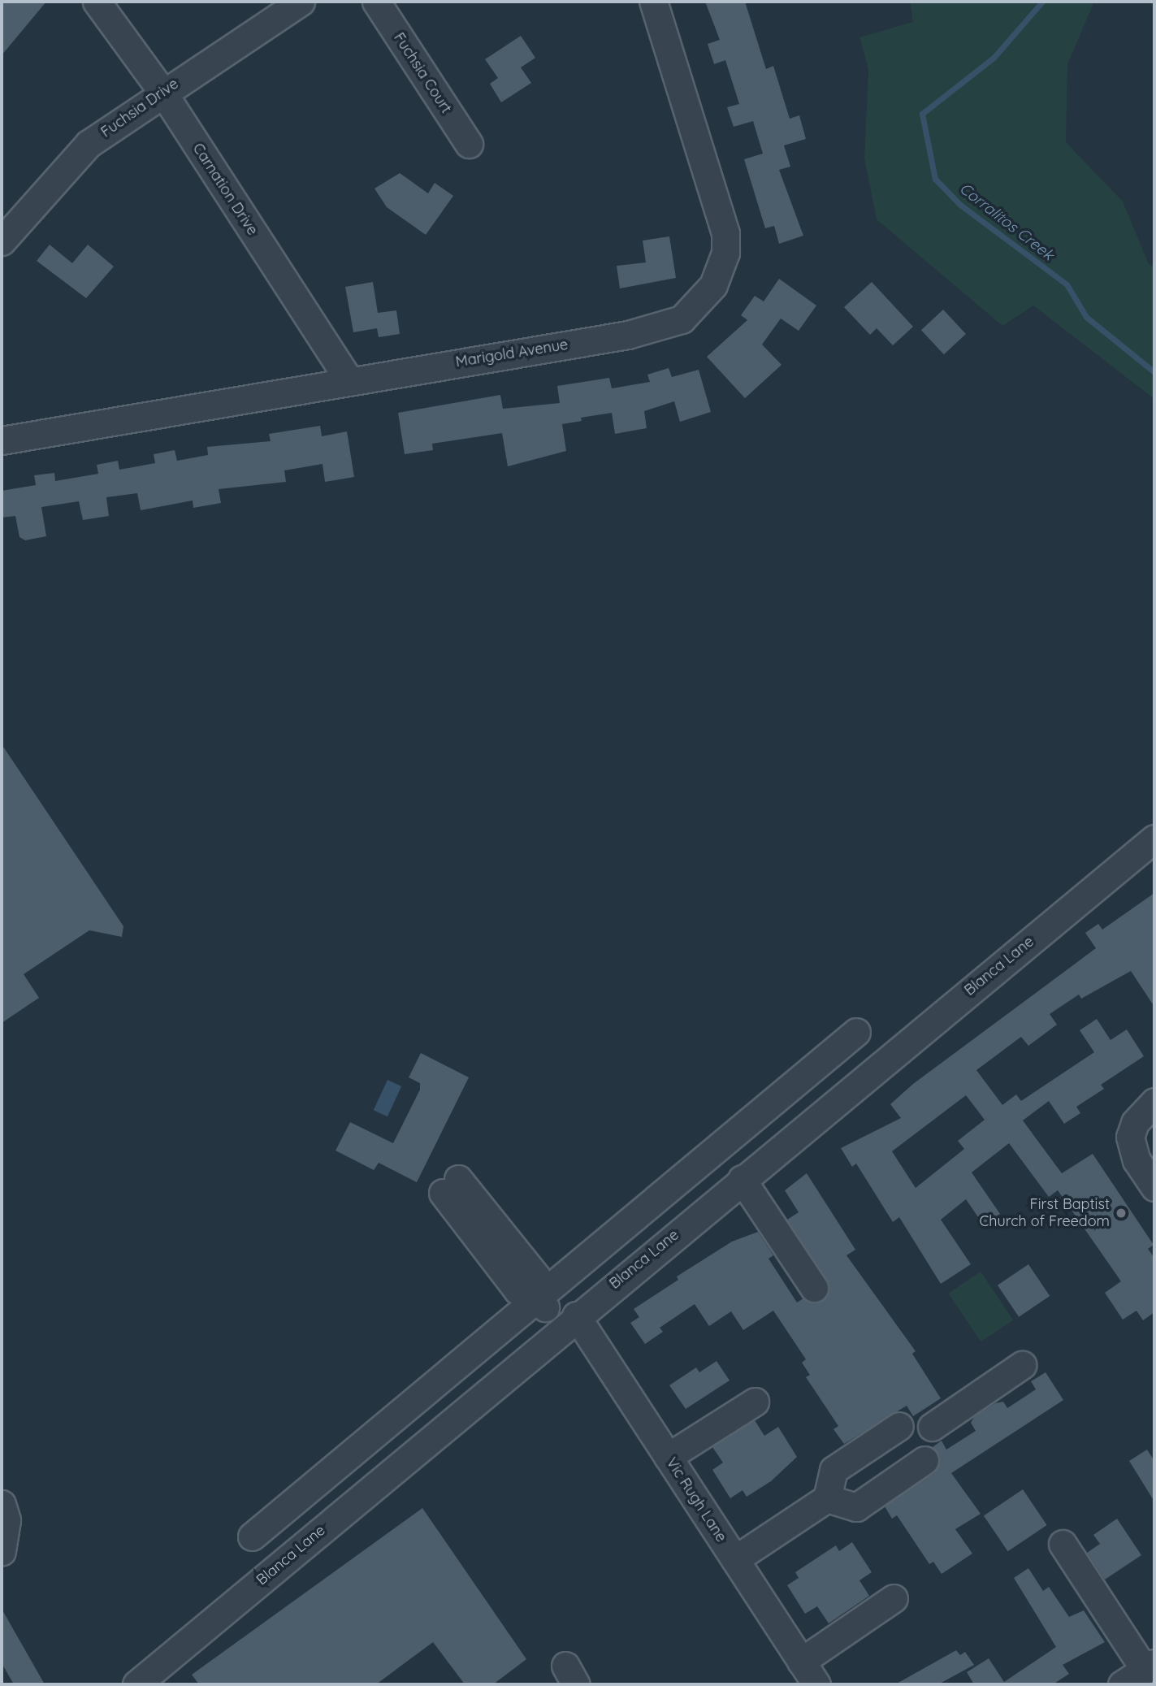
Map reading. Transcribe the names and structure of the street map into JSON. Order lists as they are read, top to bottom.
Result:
{
  "streets": {
    "street": [
      "Fuchsia Court",
      "Fuchsia Drive",
      "Carnation Drive",
      "Marigold Avenue",
      "Blanca Lane",
      "Vic Rugh Lane"
    ]
  },
  "crossings": [
    ["Fuchsia Drive", "Carnation Drive"],
    ["Carnation Drive", "Marigold Avenue"],
    ["Blanca Lane", "Vic Rugh Lane"]
  ],
  "water": ["Corralitos Creek"],
  "places": ["First Baptist Church of Freedom"]
}
